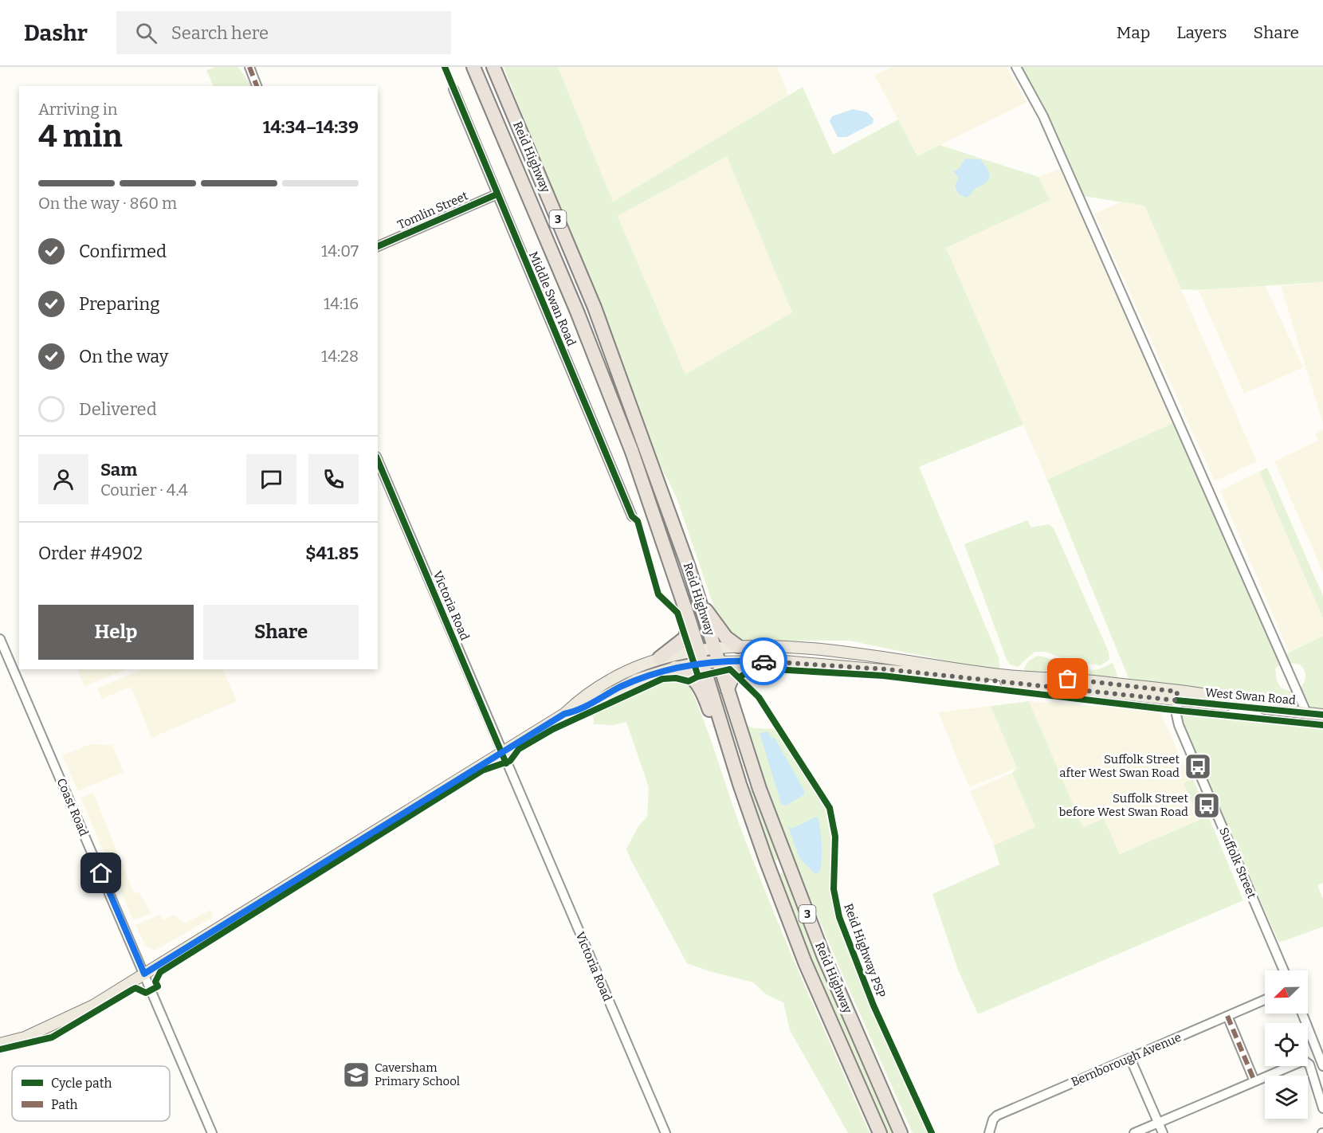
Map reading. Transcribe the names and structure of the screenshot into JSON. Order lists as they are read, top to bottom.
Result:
{
  "streets": {
    "highway": ["Reid Highway", "3"],
    "main road": ["West Swan Road"],
    "street": [
      "Tomlin Street",
      "Middle Swan Road",
      "Victoria Road",
      "Coast Road",
      "Suffolk Street",
      "Bernborough Avenue"
    ],
    "cycle path": ["Reid Highway PSP"]
  },
  "crossings": [
    ["Reid Highway", "West Swan Road"],
    ["Tomlin Street", "Middle Swan Road"],
    ["Victoria Road", "West Swan Road"],
    ["West Swan Road", "Coast Road"],
    ["West Swan Road", "Suffolk Street"]
  ],
  "places": {
    "bus stop": ["Suffolk Street after West Swan Road", "Suffolk Street before West Swan Road"],
    "school or university": ["Caversham Primary School"]
  },
  "legend": ["Cycle path", "Path"],
  "north": "bottom left",
  "page": {
    "header": "Dashr",
    "search": "Search here",
    "nav": ["Map", "Layers", "Share"],
    "heading": ["4 min", "Arriving in", "14:34–14:39"],
    "panel": [
      "Sam",
      "Courier · 4.4",
      "Order #4902",
      "$41.85"
    ],
    "bar": "On the way · 860 m",
    "list": [
      ["Confirmed", "14:07"],
      ["Preparing", "14:16"],
      ["On the way", "14:28"],
      "Delivered"
    ],
    "buttons": ["Help", "Share"]
  }
}
